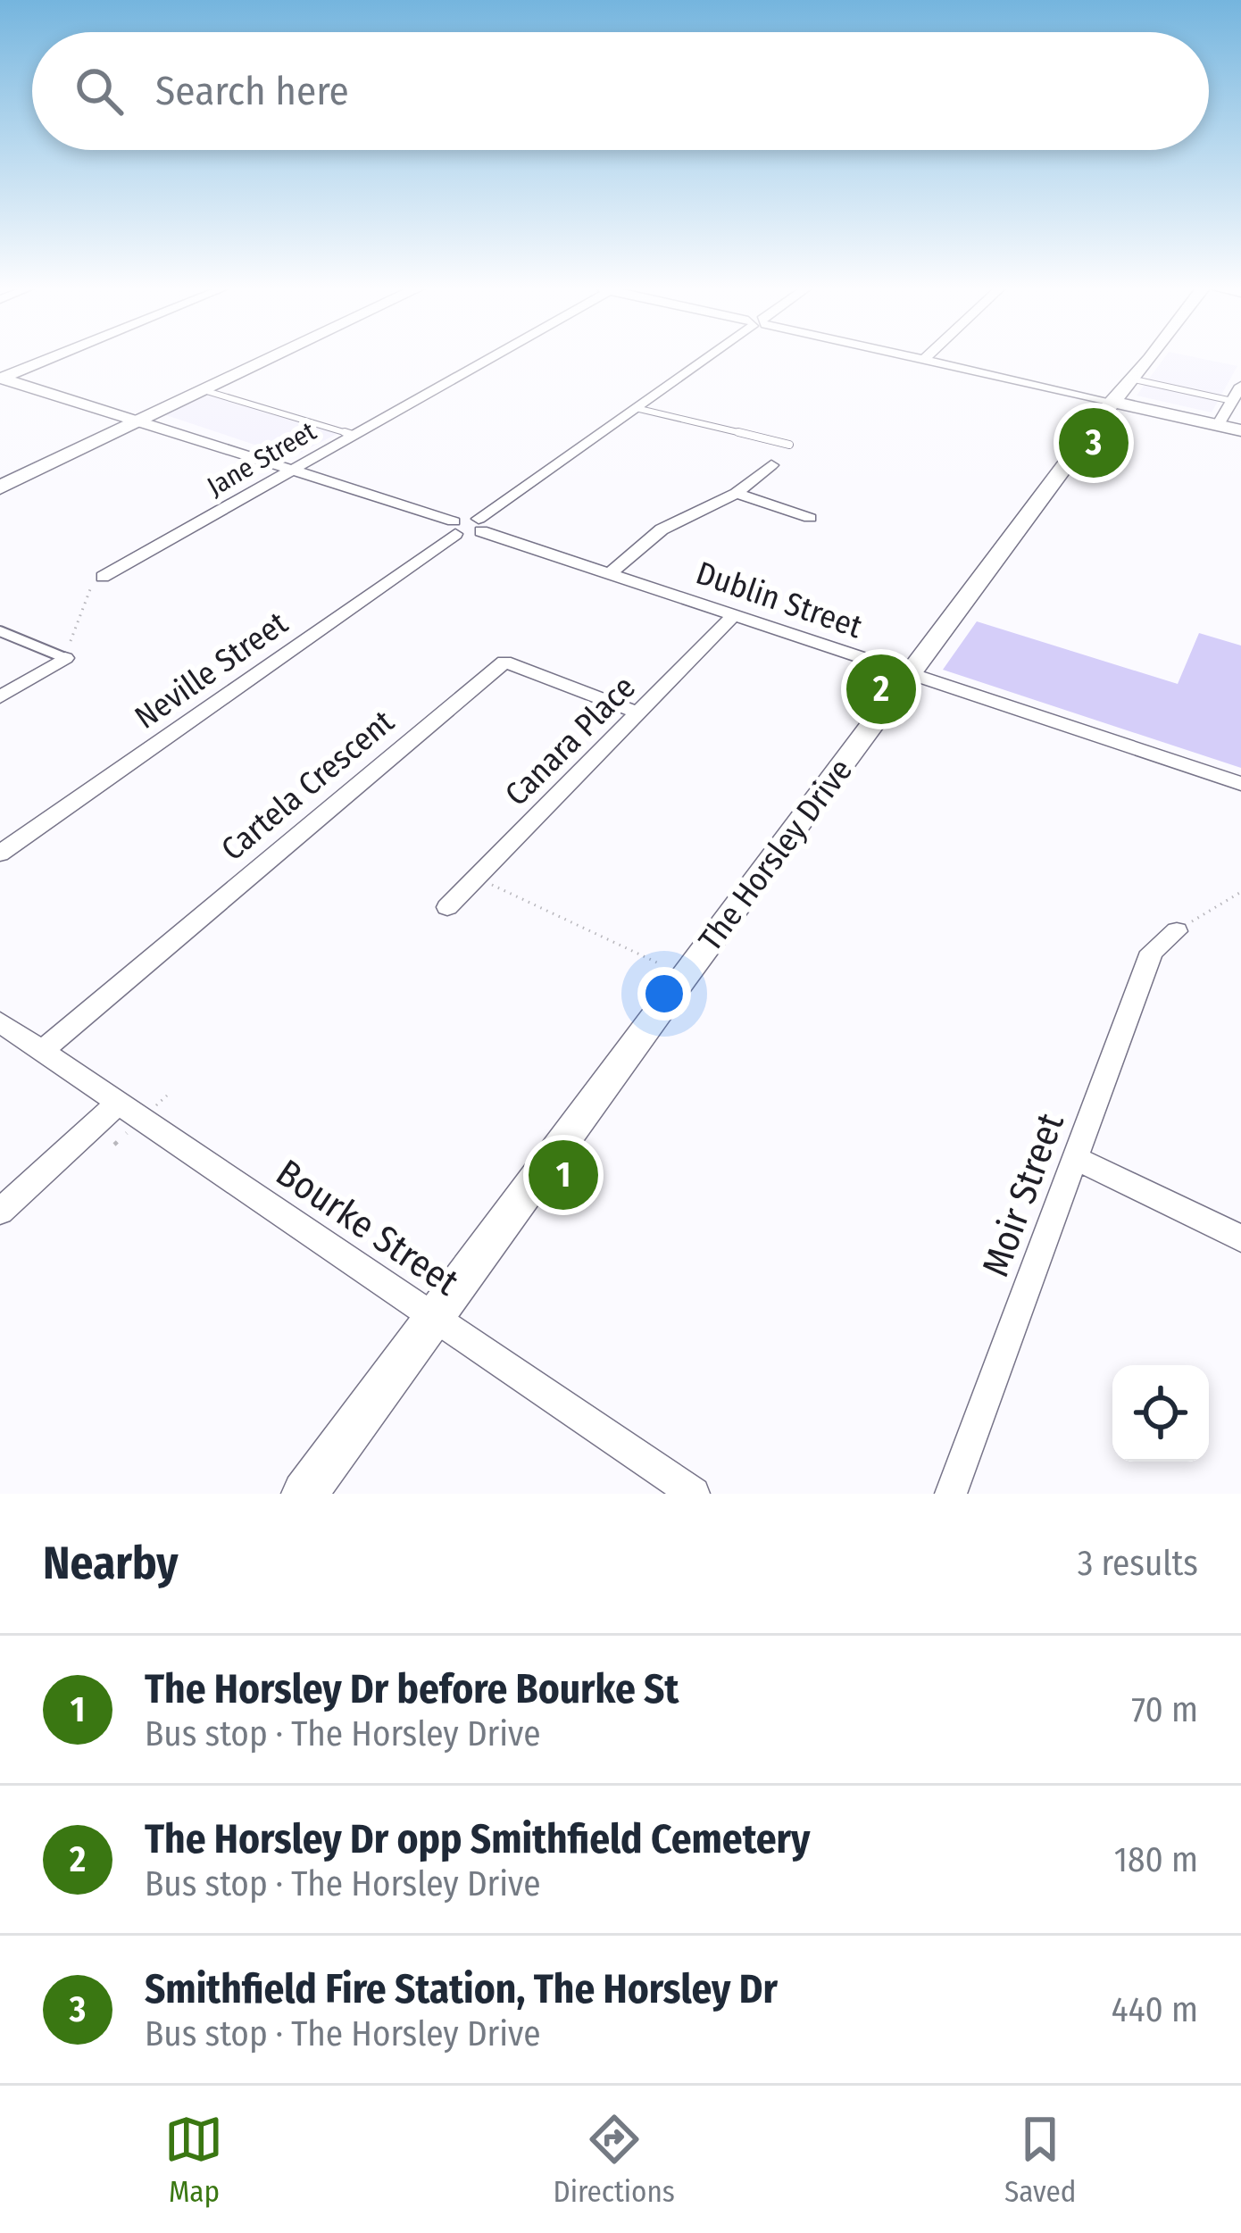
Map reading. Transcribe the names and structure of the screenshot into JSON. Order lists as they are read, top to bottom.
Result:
{
  "streets": {
    "main road": ["The Horsley Drive"],
    "street": [
      "Jane Street",
      "Dublin Street",
      "Neville Street",
      "Canara Place",
      "Cartela Crescent",
      "Moir Street",
      "Bourke Street"
    ]
  },
  "crossings": [
    ["Dublin Street", "Canara Place"],
    ["Dublin Street", "The Horsley Drive"],
    ["Canara Place", "Cartela Crescent"],
    ["Cartela Crescent", "Bourke Street"],
    ["The Horsley Drive", "Bourke Street"]
  ],
  "page": {
    "search": "Search here",
    "pins": ["3", "2", "1"],
    "heading": ["Nearby", "3 results"],
    "list": [
      {
        "mark": "1",
        "name": "The Horsley Dr before Bourke St",
        "note": "Bus stop · The Horsley Drive",
        "value": "70 m"
      },
      {
        "mark": "2",
        "name": "The Horsley Dr opp Smithfield Cemetery",
        "note": "Bus stop · The Horsley Drive",
        "value": "180 m"
      },
      {
        "mark": "3",
        "name": "Smithfield Fire Station, The Horsley Dr",
        "note": "Bus stop · The Horsley Drive",
        "value": "440 m"
      }
    ],
    "nav": ["Map", "Directions", "Saved"]
  }
}
